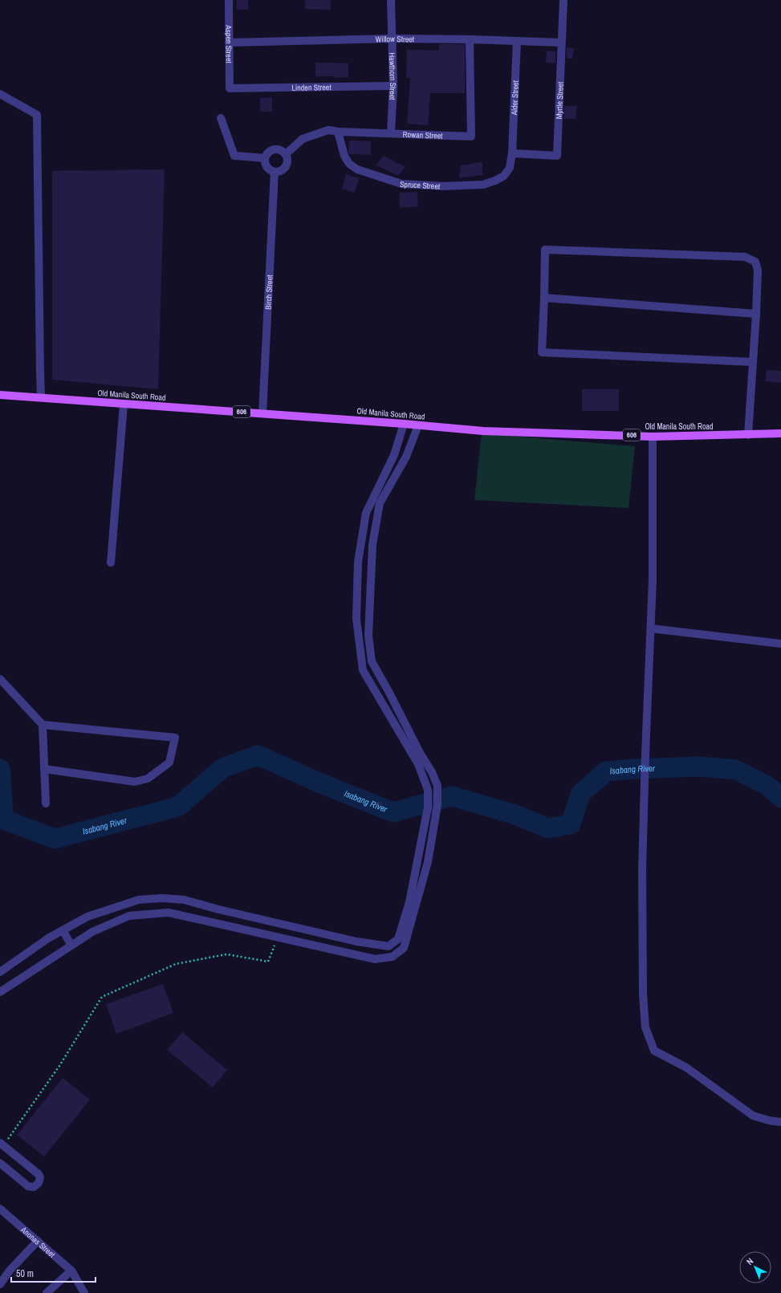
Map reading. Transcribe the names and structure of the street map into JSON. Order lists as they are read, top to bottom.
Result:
{
  "streets": {
    "main road": ["Old Manila South Road", "606"],
    "street": [
      "Willow Street",
      "Aspen Street",
      "Hawthorn Street",
      "Linden Street",
      "Alder Street",
      "Myrtle Street",
      "Rowan Street",
      "Spruce Street",
      "Birch Street",
      "Anonas Street"
    ]
  },
  "crossings": [
    ["Willow Street", "Aspen Street"],
    ["Willow Street", "Hawthorn Street"],
    ["Willow Street", "Alder Street"],
    ["Willow Street", "Myrtle Street"],
    ["Willow Street", "Rowan Street"],
    ["Aspen Street", "Linden Street"],
    ["Hawthorn Street", "Linden Street"],
    ["Hawthorn Street", "Rowan Street"],
    ["Alder Street", "Myrtle Street"],
    ["Alder Street", "Spruce Street"],
    ["Myrtle Street", "Spruce Street"],
    ["Rowan Street", "Spruce Street"],
    ["Rowan Street", "Birch Street"],
    ["Birch Street", "Old Manila South Road"]
  ],
  "water": ["Isabang River"],
  "scale_bar": "50 m",
  "north": "top left"
}
